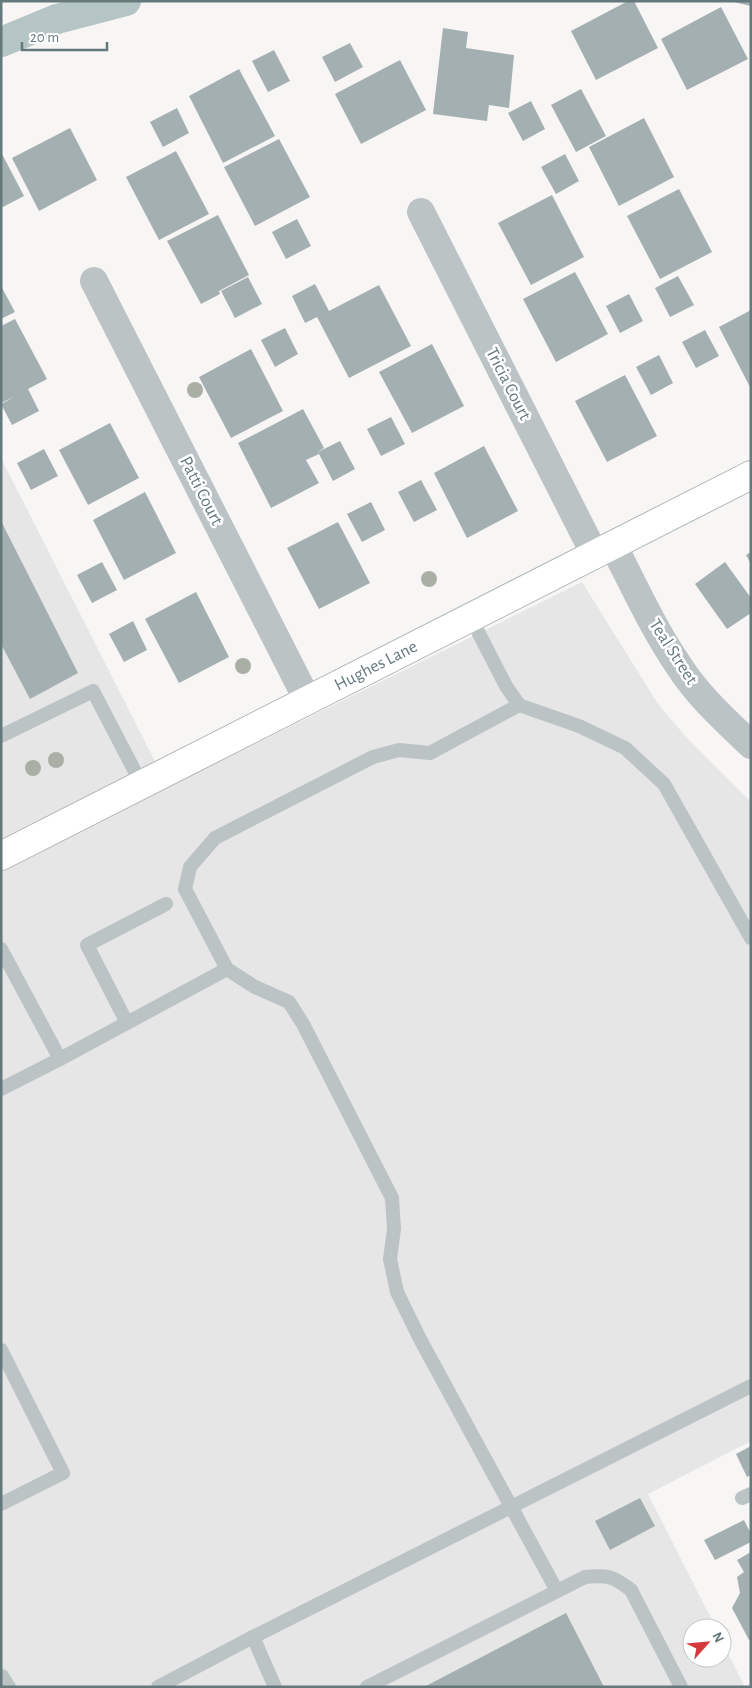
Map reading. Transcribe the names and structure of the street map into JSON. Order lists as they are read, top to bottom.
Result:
{
  "streets": {
    "street": [
      "Tricia Court",
      "Patti Court",
      "Teal Street",
      "Hughes Lane"
    ]
  },
  "crossings": [
    ["Tricia Court", "Teal Street"],
    ["Tricia Court", "Hughes Lane"],
    ["Patti Court", "Hughes Lane"],
    ["Teal Street", "Hughes Lane"]
  ],
  "scale_bar": "20 m",
  "north": "top right"
}
